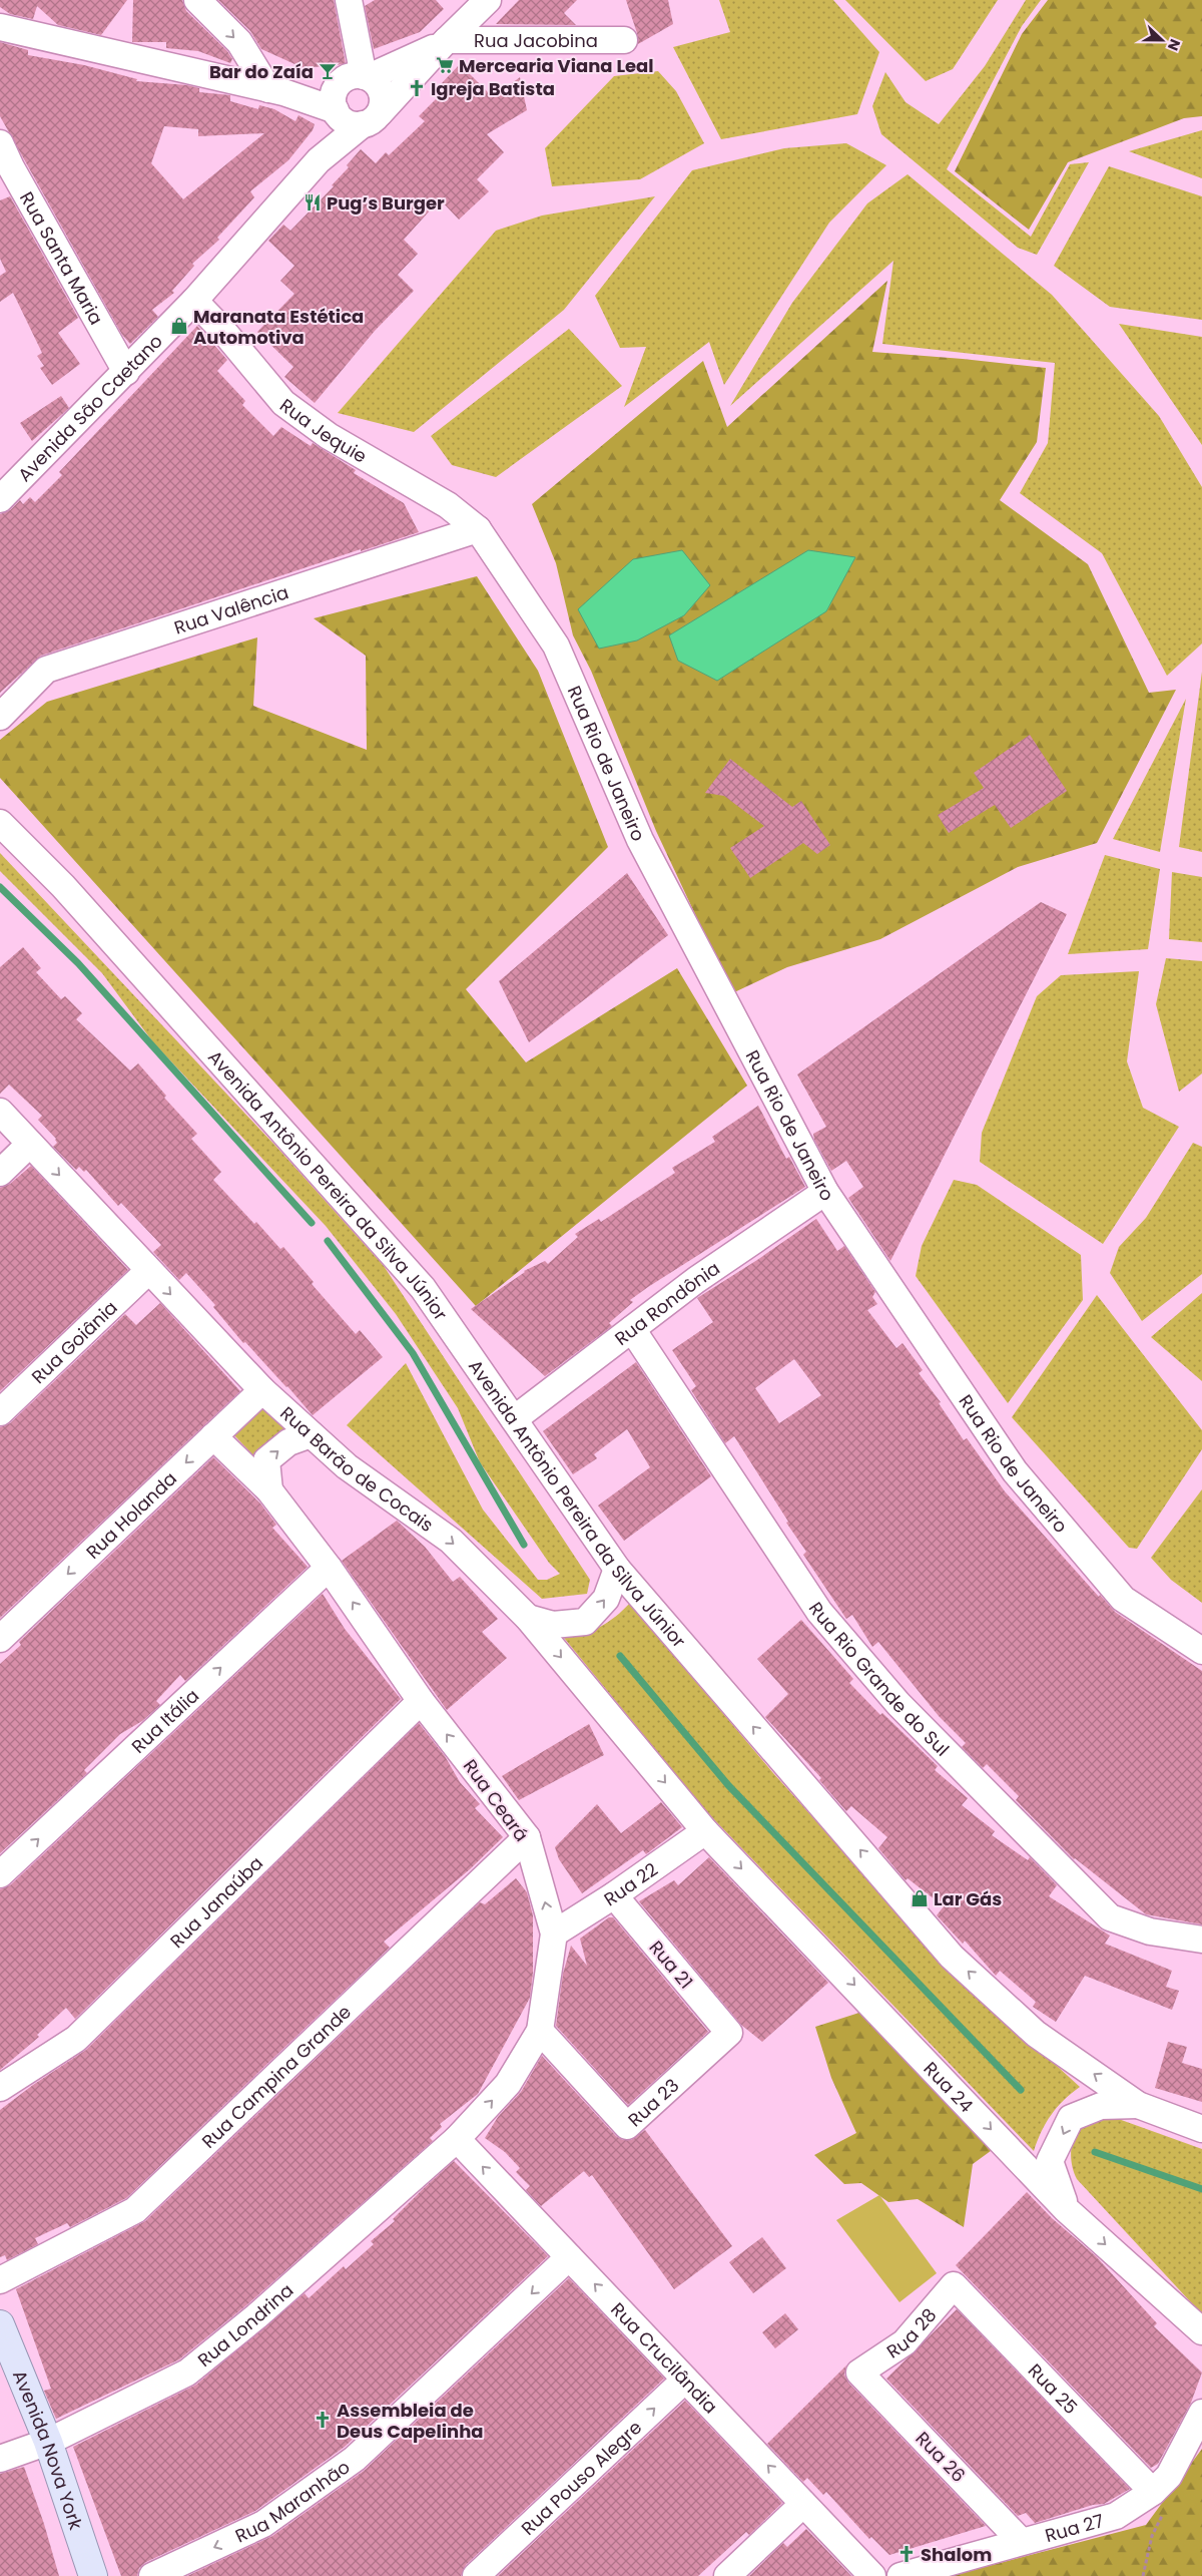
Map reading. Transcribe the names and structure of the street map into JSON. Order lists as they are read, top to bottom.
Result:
{
  "streets": {
    "main road": ["Avenida Nova York"],
    "street": [
      "Rua Jacobina",
      "Rua Santa Maria",
      "Avenida São Caetano",
      "Rua Jequie",
      "Rua Valência",
      "Rua Rio de Janeiro",
      "Avenida Antônio Pereira da Silva Júnior",
      "Rua Rondônia",
      "Rua Goiânia",
      "Rua Barão de Cocais",
      "Rua Holanda",
      "Rua Rio Grande do Sul",
      "Rua Itália",
      "Rua Ceará",
      "Rua 22",
      "Rua Janaúba",
      "Rua 21",
      "Rua Campina Grande",
      "Rua 24",
      "Rua 23",
      "Rua Londrina",
      "Rua 28",
      "Rua Crucilândia",
      "Rua 25",
      "Rua 26",
      "Rua Pouso Alegre",
      "Rua Maranhão",
      "Rua 27"
    ]
  },
  "crossings": [
    ["Rua Santa Maria", "Avenida São Caetano"],
    ["Avenida São Caetano", "Rua Jequie"],
    ["Rua Jequie", "Rua Valência"],
    ["Rua Jequie", "Rua Rio de Janeiro"],
    ["Rua Valência", "Rua Rio de Janeiro"],
    ["Rua Rio de Janeiro", "Rua Rondônia"],
    ["Avenida Antônio Pereira da Silva Júnior", "Rua Rondônia"],
    ["Rua Rondônia", "Rua Rio Grande do Sul"],
    ["Rua Goiânia", "Rua Barão de Cocais"],
    ["Rua Barão de Cocais", "Rua Holanda"],
    ["Rua Barão de Cocais", "Rua 22"],
    ["Rua Barão de Cocais", "Rua 24"],
    ["Rua Holanda", "Rua Ceará"],
    ["Rua Itália", "Rua Ceará"],
    ["Rua Ceará", "Rua 22"],
    ["Rua Ceará", "Rua Janaúba"],
    ["Rua Ceará", "Rua Campina Grande"],
    ["Rua Ceará", "Rua 23"],
    ["Rua Ceará", "Rua Londrina"],
    ["Rua Ceará", "Rua Crucilândia"],
    ["Rua 22", "Rua 21"],
    ["Rua 22", "Rua 24"],
    ["Rua 21", "Rua 23"],
    ["Rua Londrina", "Rua Crucilândia"],
    ["Rua Londrina", "Avenida Nova York"],
    ["Rua 28", "Rua 25"],
    ["Rua 28", "Rua 26"],
    ["Rua Crucilândia", "Rua Pouso Alegre"],
    ["Rua Crucilândia", "Rua Maranhão"],
    ["Rua 25", "Rua 27"],
    ["Rua 26", "Rua 27"]
  ],
  "one_way": [
    "Avenida Antônio Pereira da Silva Júnior",
    "Rua Barão de Cocais",
    "Rua Holanda",
    "Rua Itália",
    "Rua Ceará",
    "Rua 24",
    "Rua Crucilândia",
    "Rua Maranhão"
  ],
  "places": {
    "supermarket": ["Mercearia Viana Leal"],
    "bar": ["Bar do Zaía"],
    "church": ["Igreja Batista", "Assembleia de Deus Capelinha", "Shalom"],
    "restaurant": ["Pug’s Burger"],
    "shop": ["Maranata Estética Automotiva", "Lar Gás"]
  },
  "north": "right"
}
